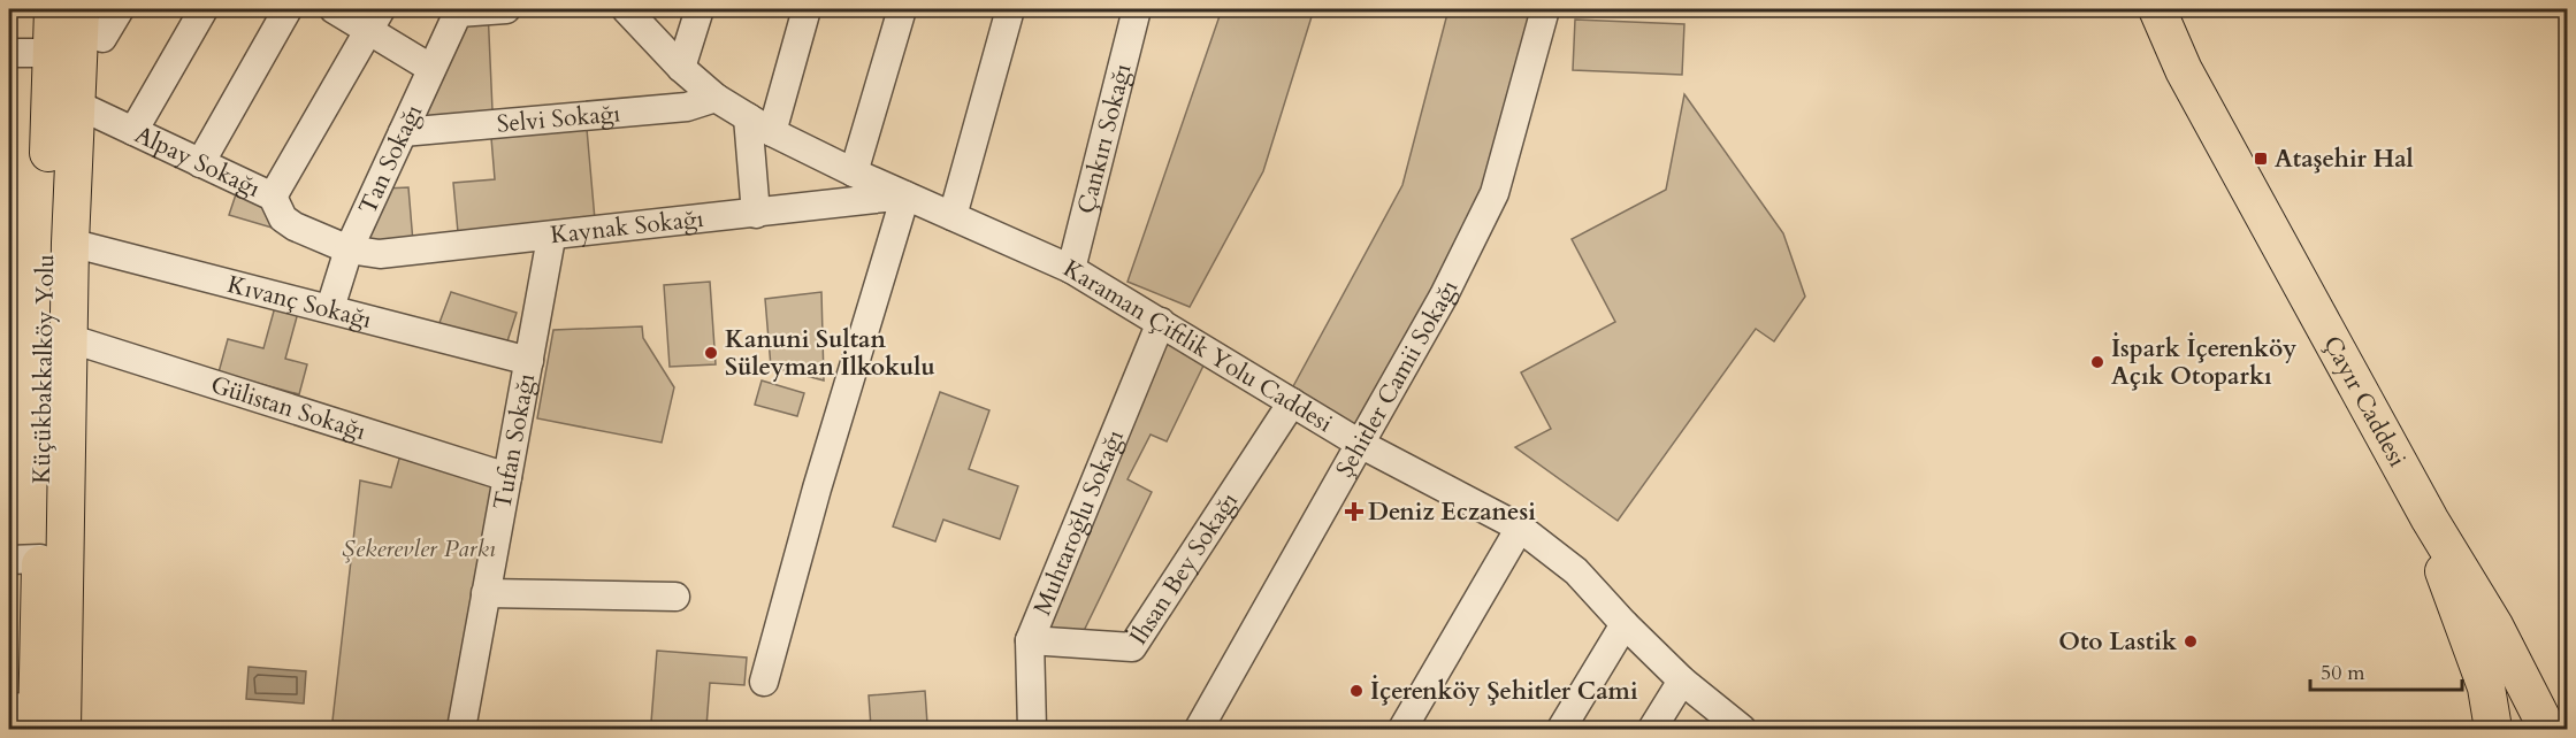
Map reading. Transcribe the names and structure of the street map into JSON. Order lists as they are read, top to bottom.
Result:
{
  "streets": {
    "main road": ["Küçükbakkalköy Yolu", "Çayır Caddesi"],
    "street": [
      "Selvi Sokağı",
      "Çankırı Sokağı",
      "Tan Sokağı",
      "Alpay Sokağı",
      "Kaynak Sokağı",
      "Kıvanç Sokağı",
      "Karaman Çiftlik Yolu Caddesi",
      "Şehitler Camii Sokağı",
      "Gülistan Sokağı",
      "Tufan Sokağı",
      "Muhtaroğlu Sokağı",
      "İhsan Bey Sokağı"
    ]
  },
  "crossings": [
    ["Selvi Sokağı", "Tan Sokağı"],
    ["Selvi Sokağı", "Karaman Çiftlik Yolu Caddesi"],
    ["Çankırı Sokağı", "Karaman Çiftlik Yolu Caddesi"],
    ["Tan Sokağı", "Alpay Sokağı"],
    ["Tan Sokağı", "Kaynak Sokağı"],
    ["Tan Sokağı", "Kıvanç Sokağı"],
    ["Alpay Sokağı", "Kaynak Sokağı"],
    ["Alpay Sokağı", "Küçükbakkalköy Yolu"],
    ["Kaynak Sokağı", "Karaman Çiftlik Yolu Caddesi"],
    ["Kaynak Sokağı", "Tufan Sokağı"],
    ["Kıvanç Sokağı", "Küçükbakkalköy Yolu"],
    ["Kıvanç Sokağı", "Tufan Sokağı"],
    ["Karaman Çiftlik Yolu Caddesi", "Şehitler Camii Sokağı"],
    ["Karaman Çiftlik Yolu Caddesi", "Muhtaroğlu Sokağı"],
    ["Karaman Çiftlik Yolu Caddesi", "İhsan Bey Sokağı"],
    ["Küçükbakkalköy Yolu", "Gülistan Sokağı"],
    ["Gülistan Sokağı", "Tufan Sokağı"],
    ["Muhtaroğlu Sokağı", "İhsan Bey Sokağı"]
  ],
  "parks": ["Şekerevler Parkı"],
  "places": {
    "transit": ["Ataşehir Hal"],
    "other": [
      "Kanuni Sultan Süleyman İlkokulu",
      "İspark İçerenköy Açık Otoparkı",
      "Oto Lastik",
      "İçerenköy Şehitler Cami"
    ],
    "health": ["Deniz Eczanesi"]
  },
  "scale_bar": "50 m"
}
